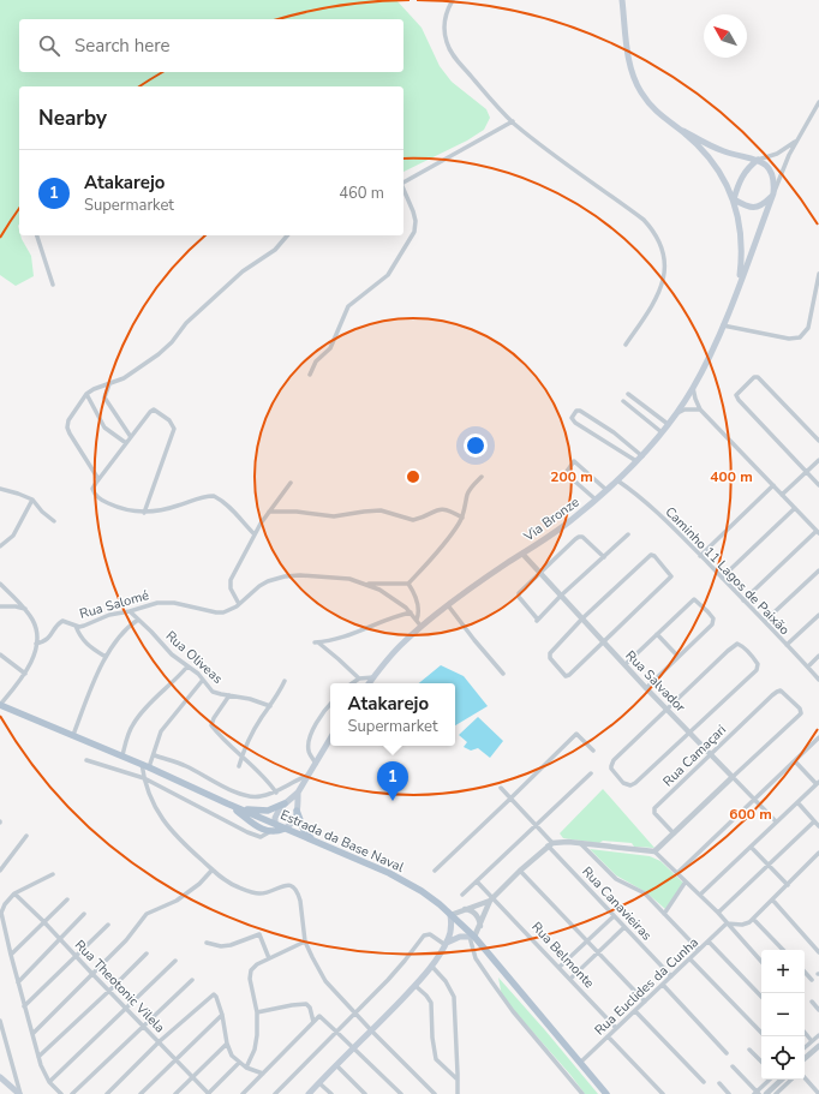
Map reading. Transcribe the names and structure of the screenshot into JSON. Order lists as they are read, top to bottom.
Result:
{
  "streets": {
    "main road": ["Via Bronze", "Estrada da Base Naval"],
    "street": [
      "Caminho 11 Lagos de Paixão",
      "Rua Salomé",
      "Rua Oliveas",
      "Rua Salvador",
      "Rua Camaçari",
      "Rua Canavieiras",
      "Rua Belmonte",
      "Rua Theotonic Vilela",
      "Rua Euclides da Cunha"
    ]
  },
  "crossings": [
    ["Via Bronze", "Caminho 11 Lagos de Paixão"],
    ["Via Bronze", "Rua Salomé"],
    ["Via Bronze", "Rua Salvador"],
    ["Rua Salomé", "Rua Oliveas"],
    ["Rua Salvador", "Rua Camaçari"],
    ["Estrada da Base Naval", "Rua Euclides da Cunha"],
    ["Rua Canavieiras", "Rua Euclides da Cunha"],
    ["Rua Belmonte", "Rua Euclides da Cunha"]
  ],
  "north": "top left",
  "page": {
    "search": "Search here",
    "heading": "Nearby",
    "list": [
      {
        "mark": "1",
        "name": "Atakarejo",
        "note": "Supermarket",
        "value": "460 m"
      }
    ],
    "popup": ["Atakarejo", "Supermarket"],
    "pins": "1",
    "map_buttons": ["+", "−"]
  },
  "rings": ["200 m", "400 m", "600 m"]
}
